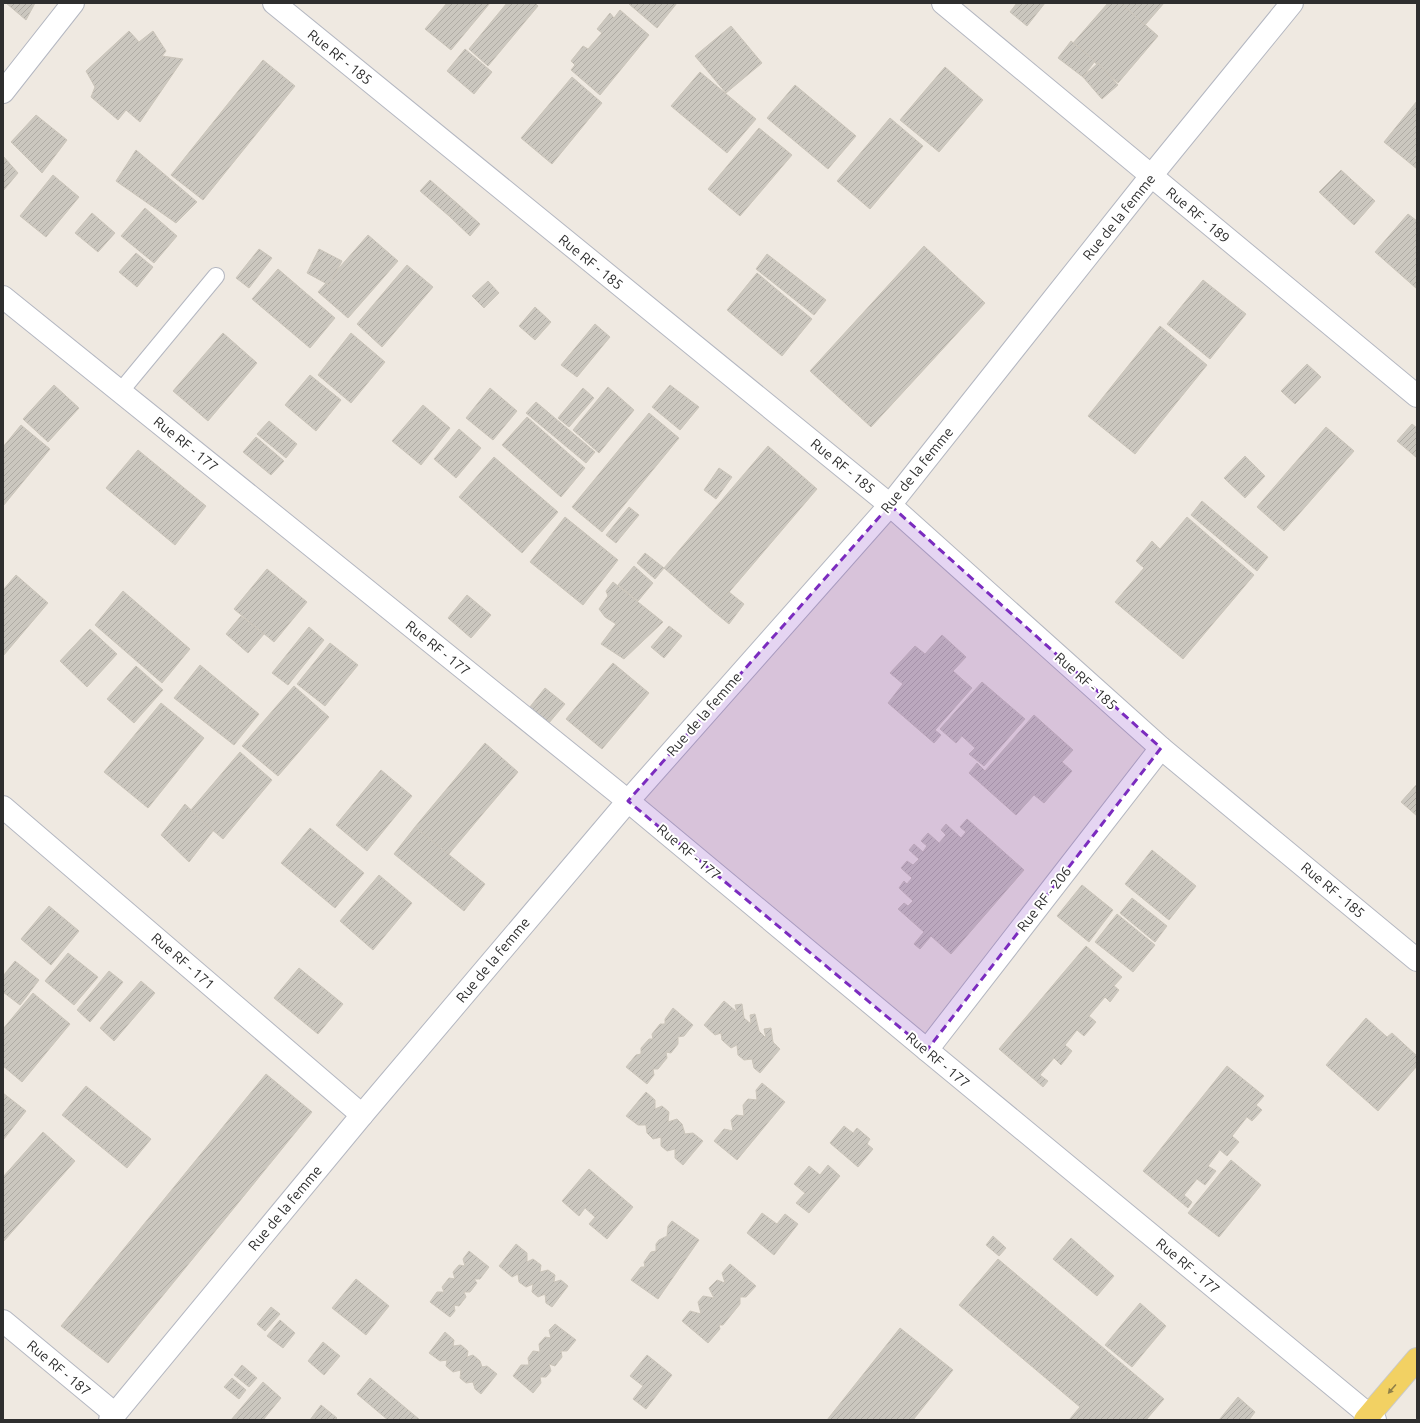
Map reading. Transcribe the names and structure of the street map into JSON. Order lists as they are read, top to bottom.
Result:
{
  "streets": {
    "street": [
      "Rue RF - 185",
      "Rue RF - 189",
      "Rue de la femme",
      "Rue RF - 177",
      "Rue RF - 206",
      "Rue RF - 171",
      "Rue RF - 187"
    ]
  },
  "crossings": [
    ["Rue RF - 185", "Rue de la femme"],
    ["Rue RF - 185", "Rue RF - 206"],
    ["Rue RF - 189", "Rue de la femme"],
    ["Rue de la femme", "Rue RF - 177"],
    ["Rue de la femme", "Rue RF - 171"],
    ["Rue de la femme", "Rue RF - 187"],
    ["Rue RF - 177", "Rue RF - 206"]
  ]
}
